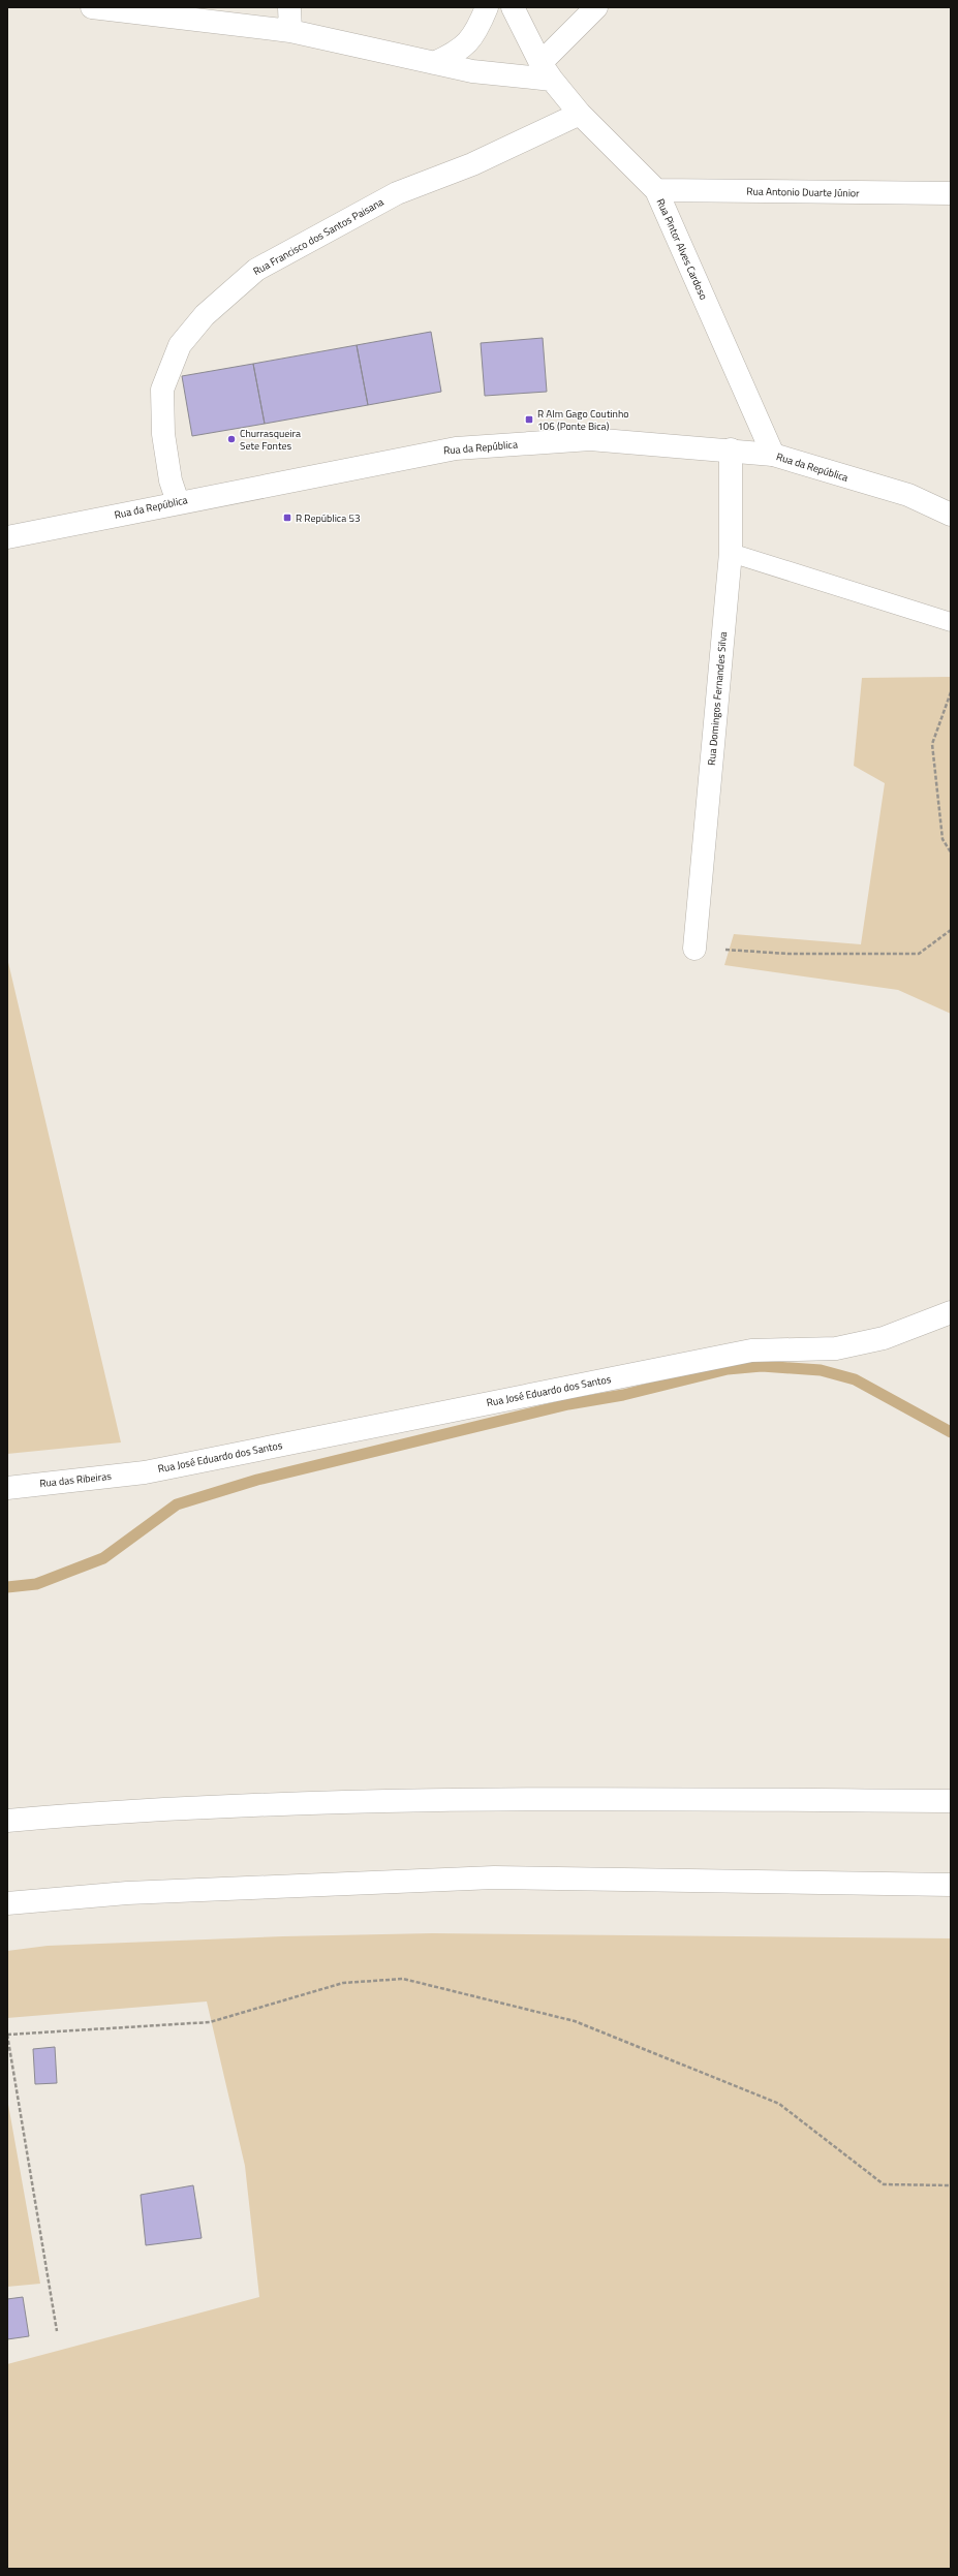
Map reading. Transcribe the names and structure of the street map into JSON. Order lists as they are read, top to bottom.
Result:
{
  "streets": {
    "main road": [
      "Rua Antonio Duarte Júnior",
      "Rua Francisco dos Santos Paisana",
      "Rua Pintor Alves Cardoso",
      "Rua da República",
      "Rua Domingos Fernandes Silva",
      "Rua José Eduardo dos Santos",
      "Rua das Ribeiras"
    ]
  },
  "crossings": [
    ["Rua Antonio Duarte Júnior", "Rua Pintor Alves Cardoso"],
    ["Rua Francisco dos Santos Paisana", "Rua Pintor Alves Cardoso"],
    ["Rua Francisco dos Santos Paisana", "Rua da República"],
    ["Rua Pintor Alves Cardoso", "Rua da República"],
    ["Rua da República", "Rua Domingos Fernandes Silva"],
    ["Rua José Eduardo dos Santos", "Rua das Ribeiras"]
  ],
  "places": {
    "transit": ["R Alm Gago Coutinho 106 (Ponte Bica)", "R República 53"],
    "other": ["Churrasqueira Sete Fontes"]
  }
}
